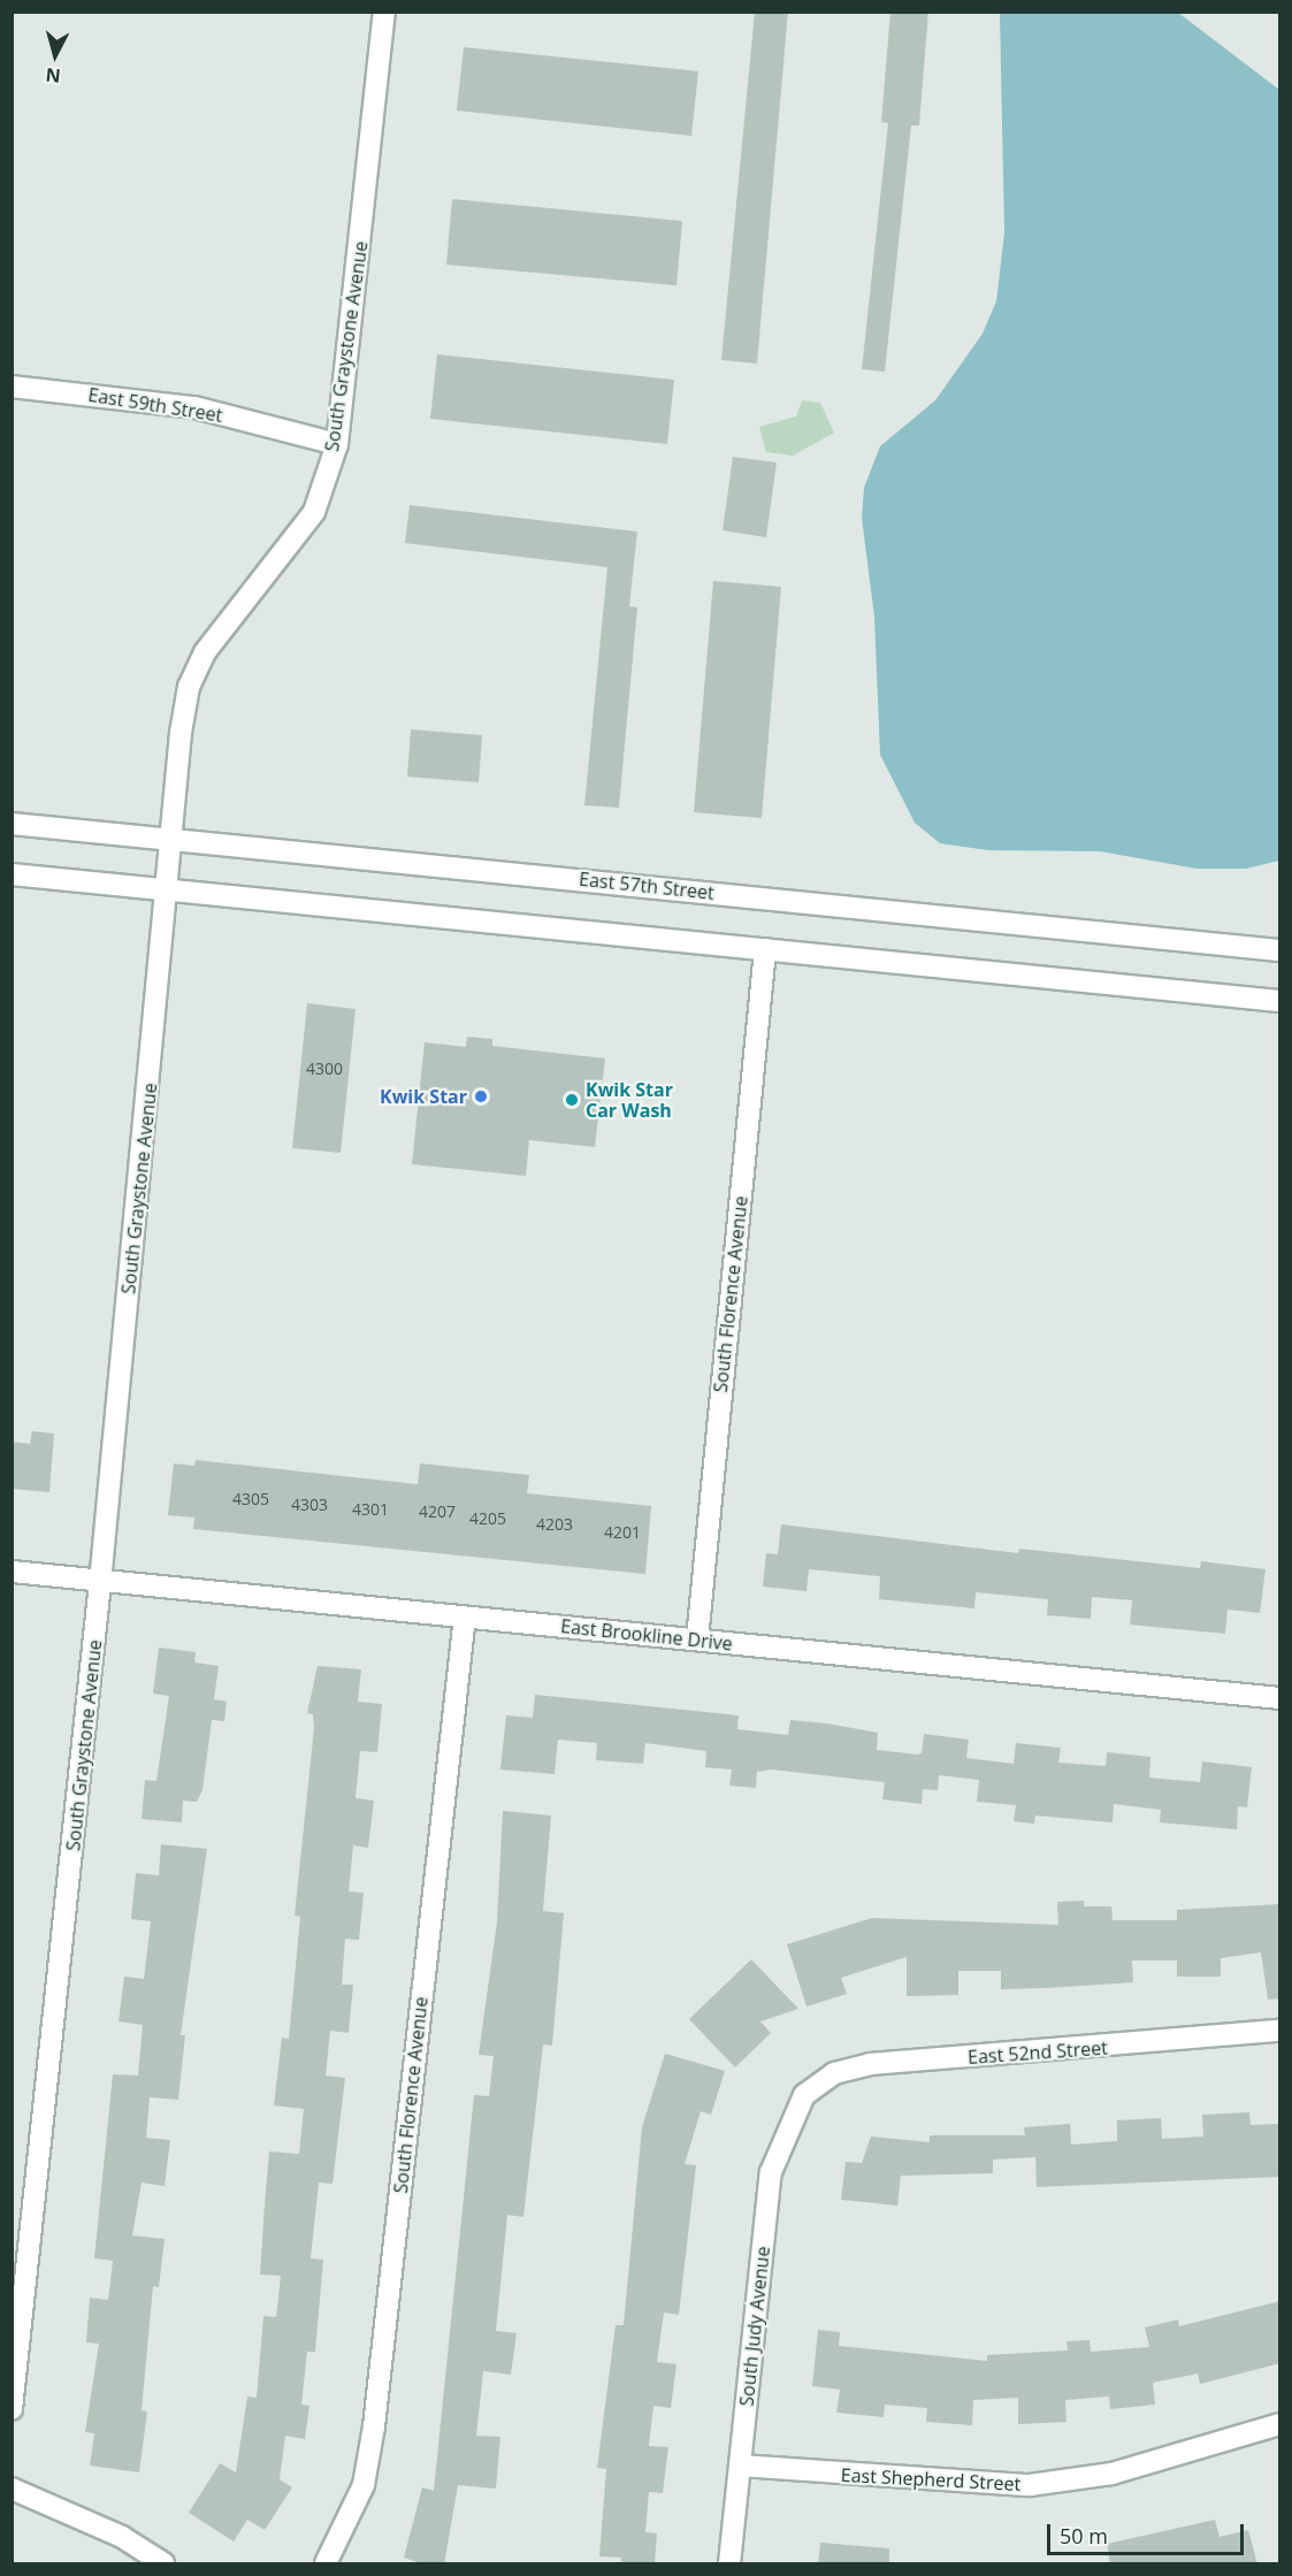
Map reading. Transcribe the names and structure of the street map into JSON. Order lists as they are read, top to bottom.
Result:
{
  "streets": {
    "street": [
      "South Graystone Avenue",
      "East 59th Street",
      "East 57th Street",
      "South Florence Avenue",
      "East Brookline Drive",
      "East 52nd Street",
      "South Judy Avenue",
      "East Shepherd Street"
    ]
  },
  "crossings": [
    ["South Graystone Avenue", "East 59th Street"],
    ["South Graystone Avenue", "East 57th Street"],
    ["South Graystone Avenue", "East Brookline Drive"],
    ["South Florence Avenue", "East Brookline Drive"],
    ["East 52nd Street", "South Judy Avenue"],
    ["South Judy Avenue", "East Shepherd Street"]
  ],
  "places": ["Kwik Star", "Kwik Star Car Wash"],
  "house_numbers": [
    "4300",
    "4305",
    "4303",
    "4301",
    "4207",
    "4205",
    "4203",
    "4201"
  ],
  "scale_bar": "50 m",
  "north": "bottom"
}
